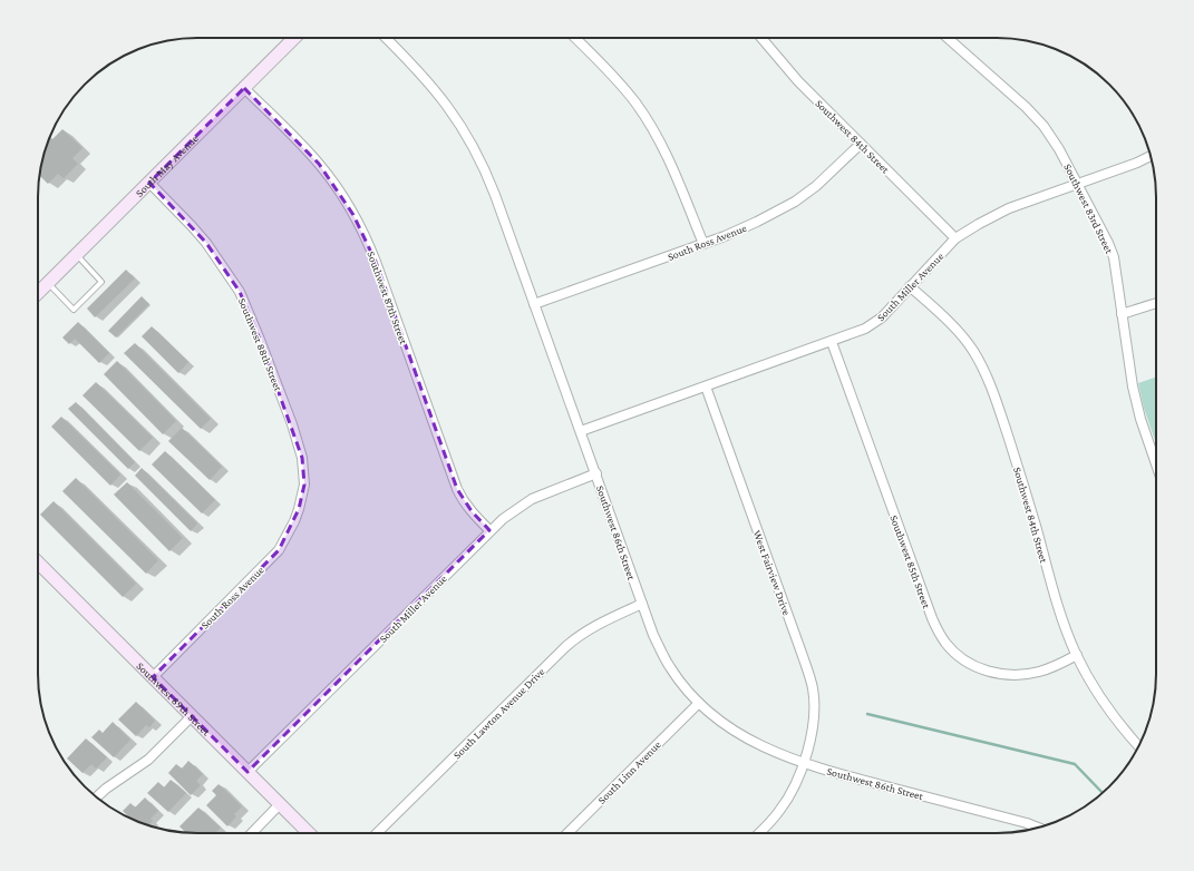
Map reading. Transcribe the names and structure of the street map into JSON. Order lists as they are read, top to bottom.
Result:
{
  "streets": {
    "main road": ["South May Avenue", "Southwest 89th Street"],
    "street": [
      "Southwest 84th Street",
      "Southwest 83rd Street",
      "South Ross Avenue",
      "South Miller Avenue",
      "Southwest 87th Street",
      "Southwest 88th Street",
      "Southwest 86th Street",
      "Southwest 85th Street",
      "West Fairview Drive",
      "South Lawton Avenue Drive",
      "South Linn Avenue"
    ]
  },
  "crossings": [
    ["Southwest 84th Street", "South Ross Avenue"],
    ["Southwest 84th Street", "South Miller Avenue"],
    ["Southwest 84th Street", "Southwest 85th Street"],
    ["South May Avenue", "Southwest 87th Street"],
    ["South May Avenue", "Southwest 88th Street"],
    ["Southwest 83rd Street", "South Miller Avenue"],
    ["South Ross Avenue", "Southwest 88th Street"],
    ["South Ross Avenue", "Southwest 86th Street"],
    ["South Ross Avenue", "Southwest 89th Street"],
    ["South Miller Avenue", "Southwest 87th Street"],
    ["South Miller Avenue", "Southwest 86th Street"],
    ["South Miller Avenue", "Southwest 85th Street"],
    ["South Miller Avenue", "West Fairview Drive"],
    ["South Miller Avenue", "Southwest 89th Street"],
    ["Southwest 86th Street", "West Fairview Drive"],
    ["Southwest 86th Street", "South Lawton Avenue Drive"],
    ["Southwest 86th Street", "South Linn Avenue"]
  ]
}
